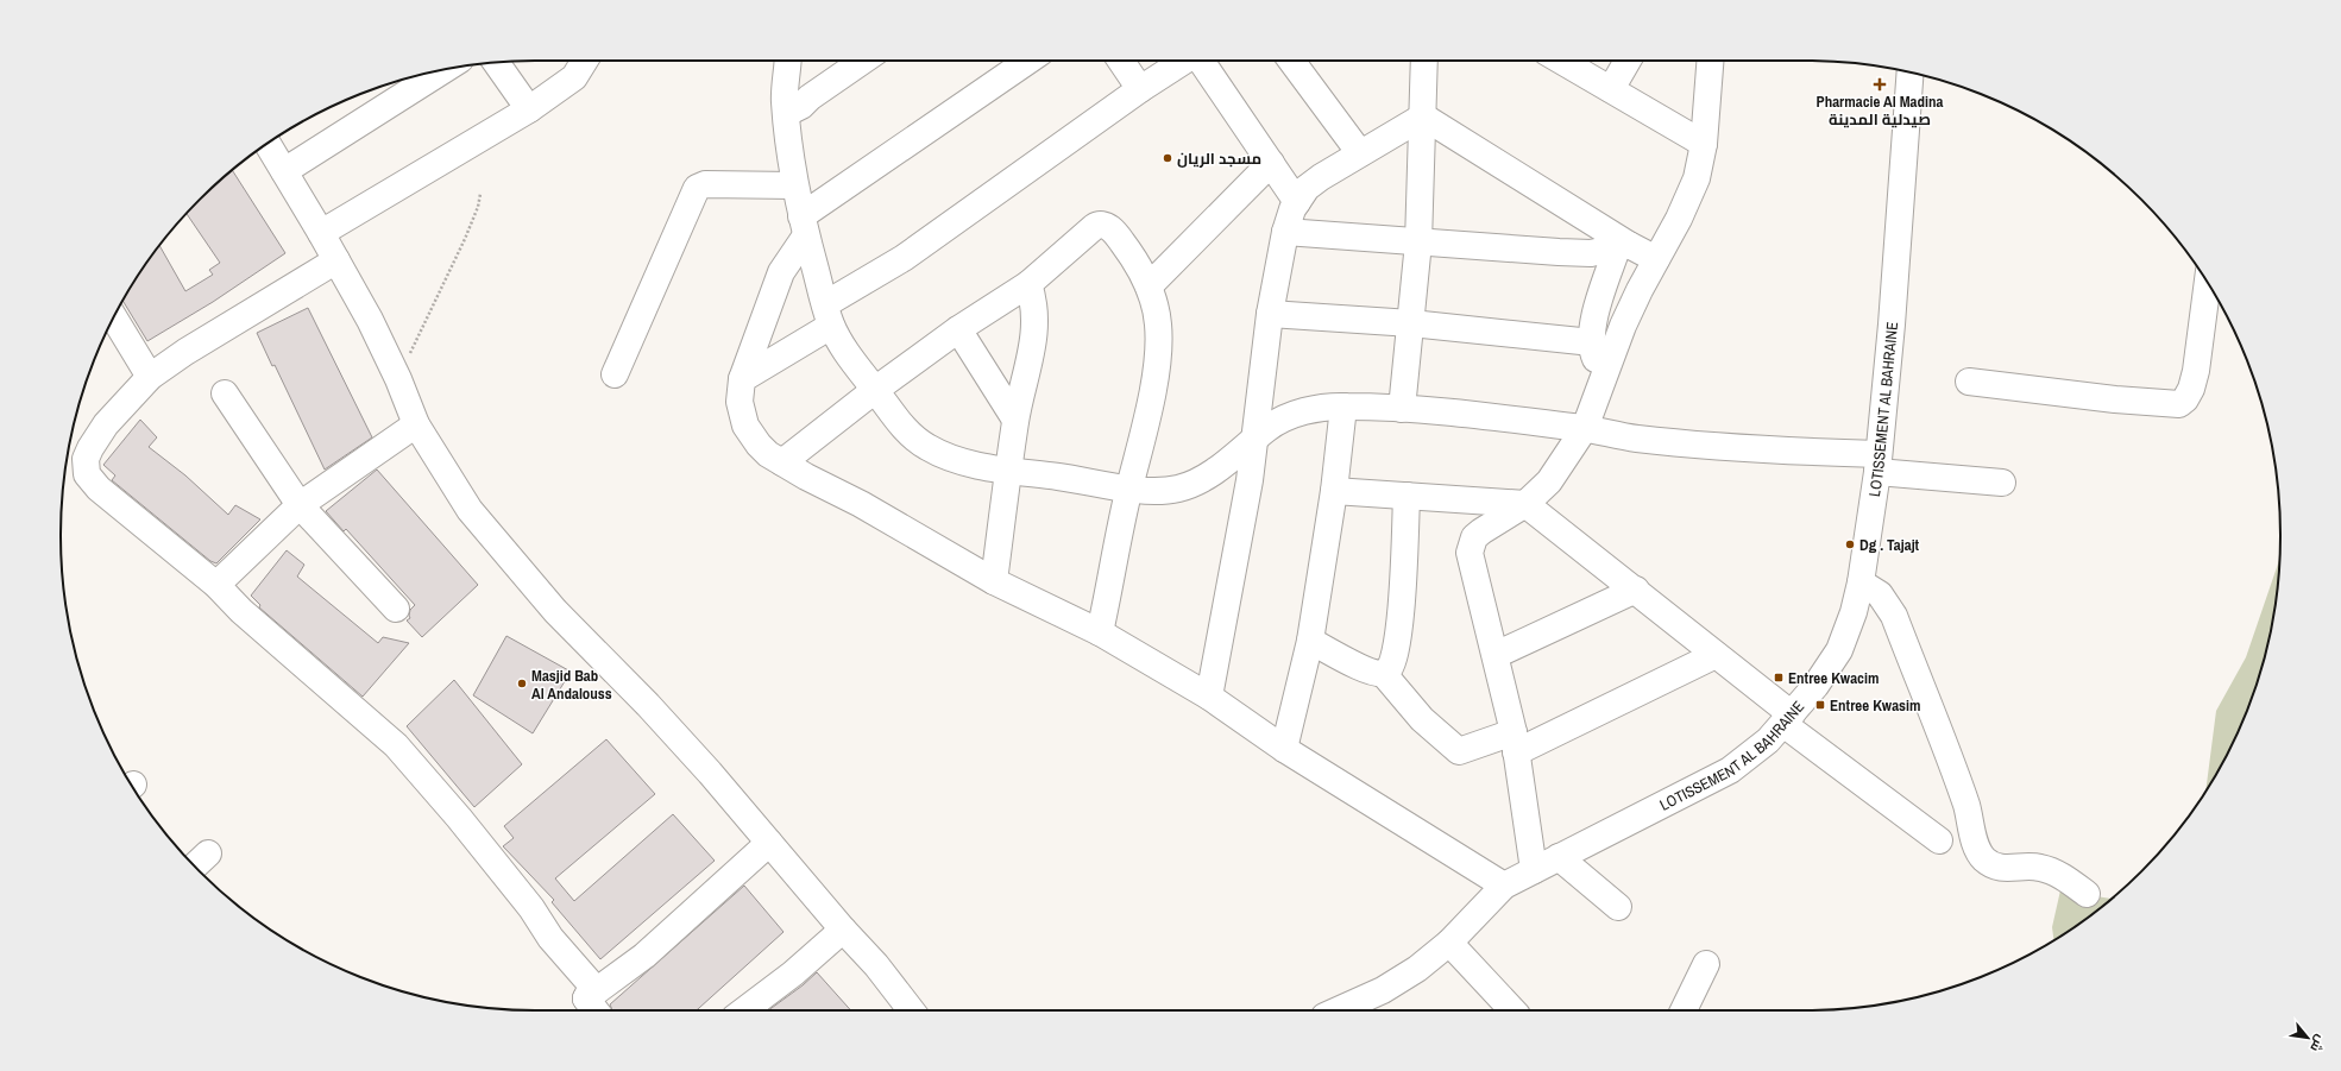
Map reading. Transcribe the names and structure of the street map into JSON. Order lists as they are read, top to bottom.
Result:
{
  "streets": {
    "street": ["LOTISSEMENT AL BAHRAINE"]
  },
  "places": {
    "health": ["Pharmacie Al Madina صيدلية المدينة"],
    "other": ["مسجد الريان", "Dg . Tajajt", "Masjid Bab Al Andalouss"],
    "transit": ["Entree Kwacim", "Entree Kwasim"]
  },
  "north": "bottom right"
}
